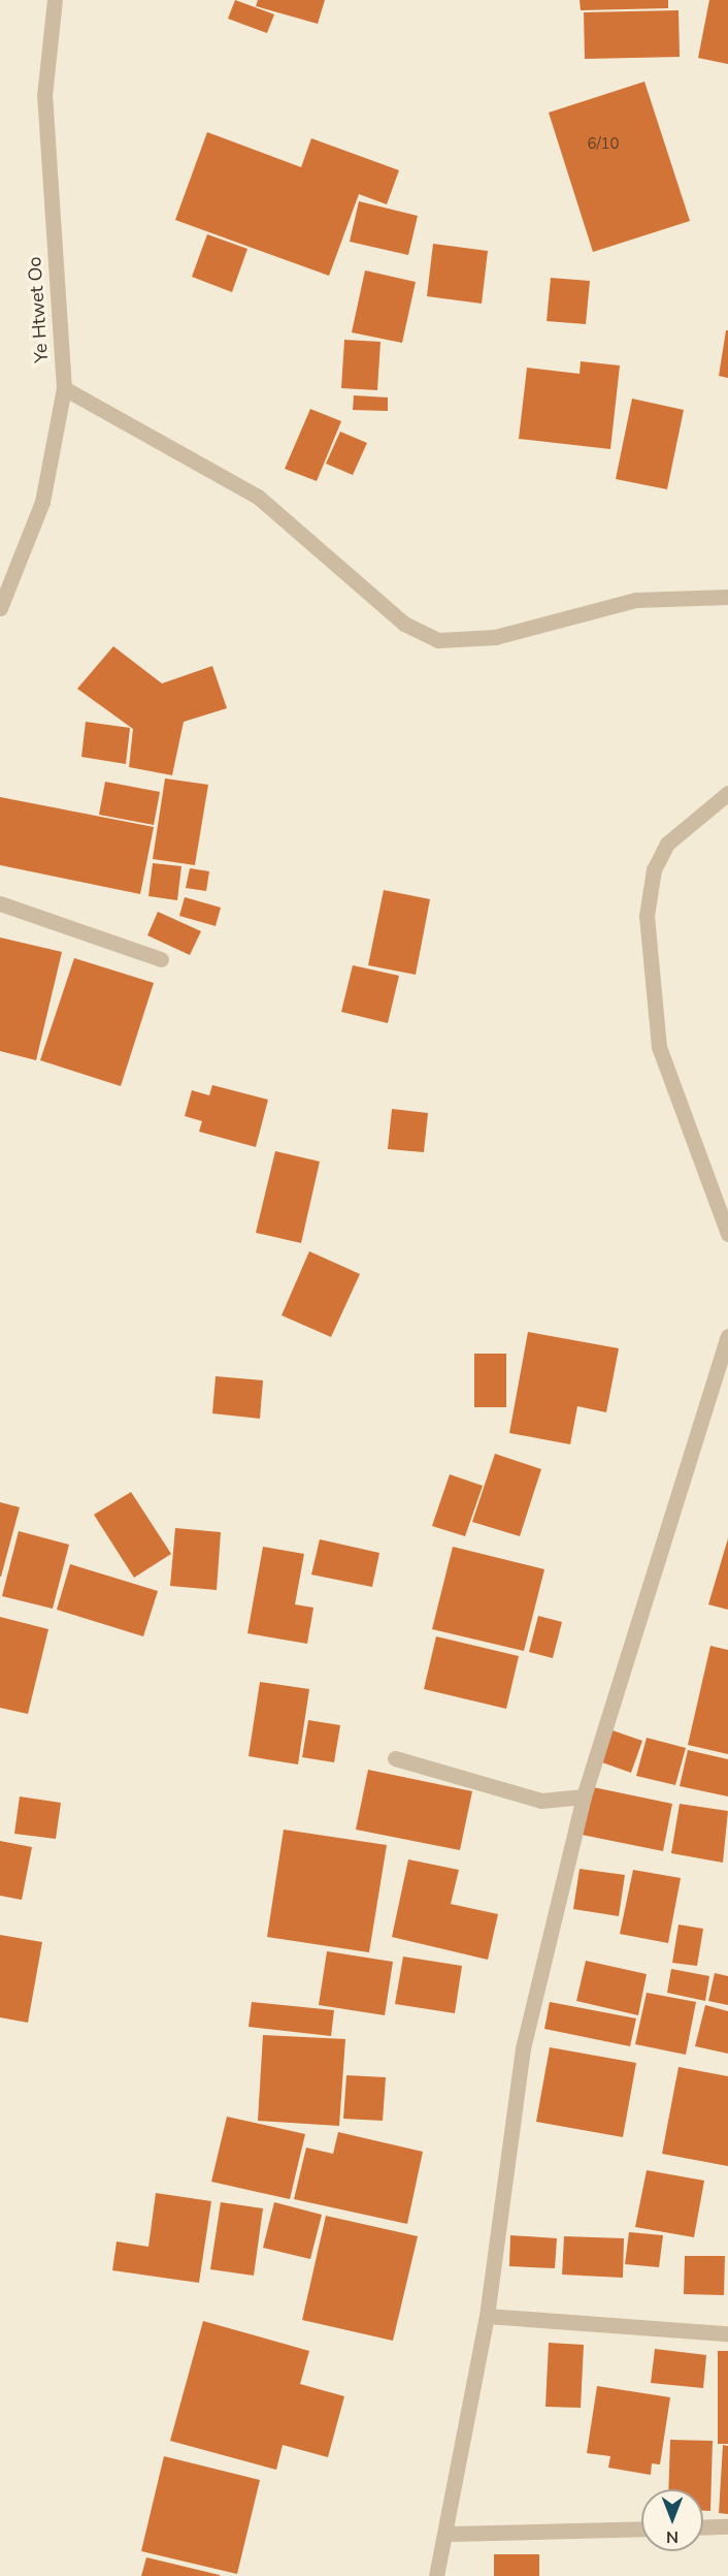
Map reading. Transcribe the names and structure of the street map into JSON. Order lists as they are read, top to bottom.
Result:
{
  "streets": {
    "street": ["Ye Htwet Oo"]
  },
  "house_numbers": ["6/10"],
  "north": "bottom"
}
